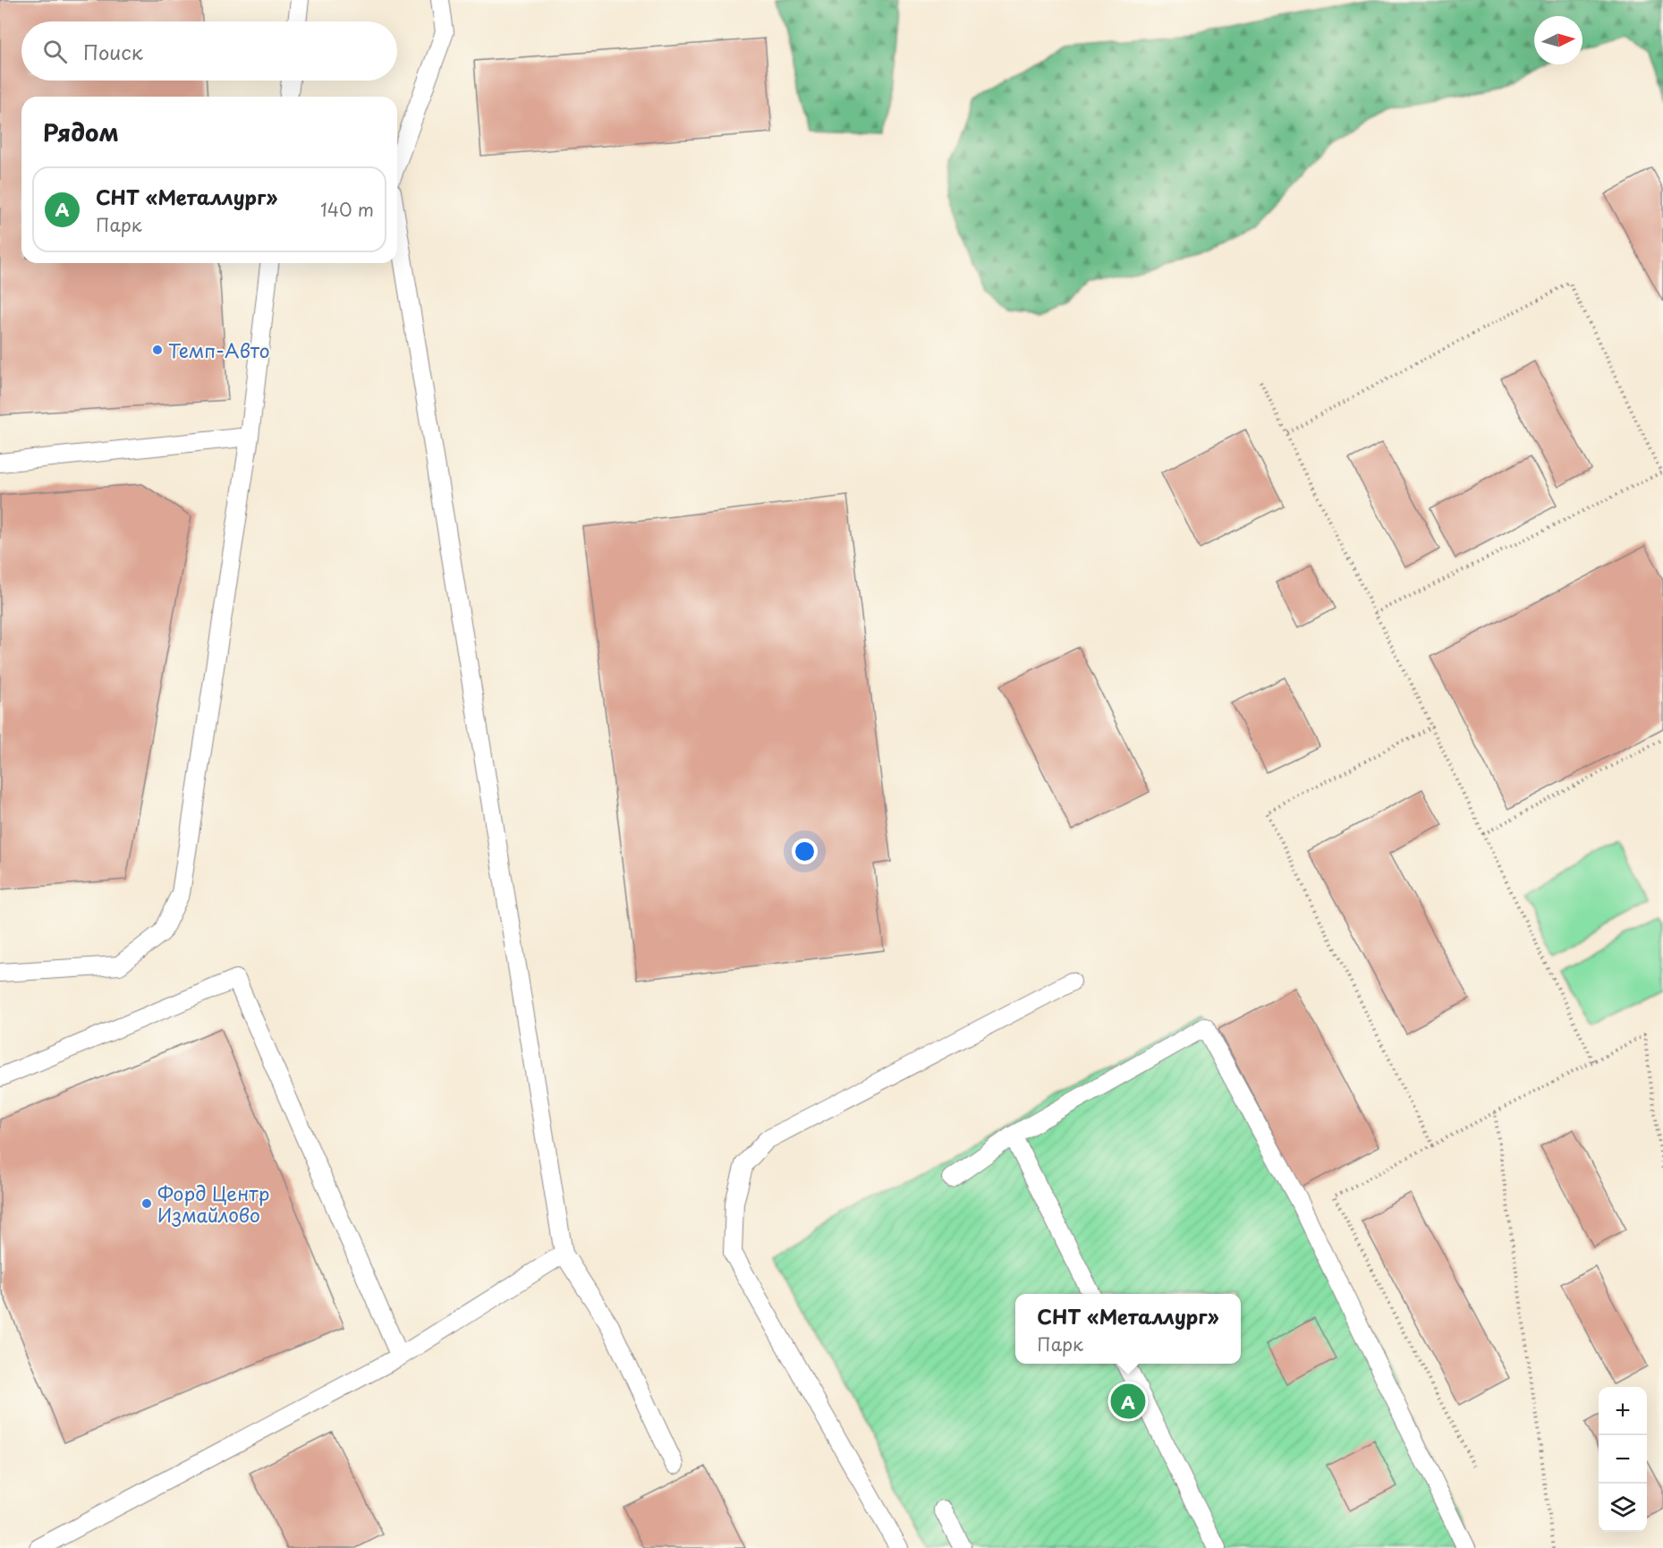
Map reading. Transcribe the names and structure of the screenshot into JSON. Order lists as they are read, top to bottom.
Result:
{
  "places": ["Темп-Авто", "Форд Центр Измайлово"],
  "north": "right",
  "page": {
    "search": "Поиск",
    "heading": "Рядом",
    "list": [
      {
        "mark": "A",
        "name": "СНТ «Металлург»",
        "note": "Парк",
        "value": "140 m"
      }
    ],
    "popup": ["СНТ «Металлург»", "Парк"],
    "pins": "A",
    "map_buttons": ["+", "−"]
  }
}
